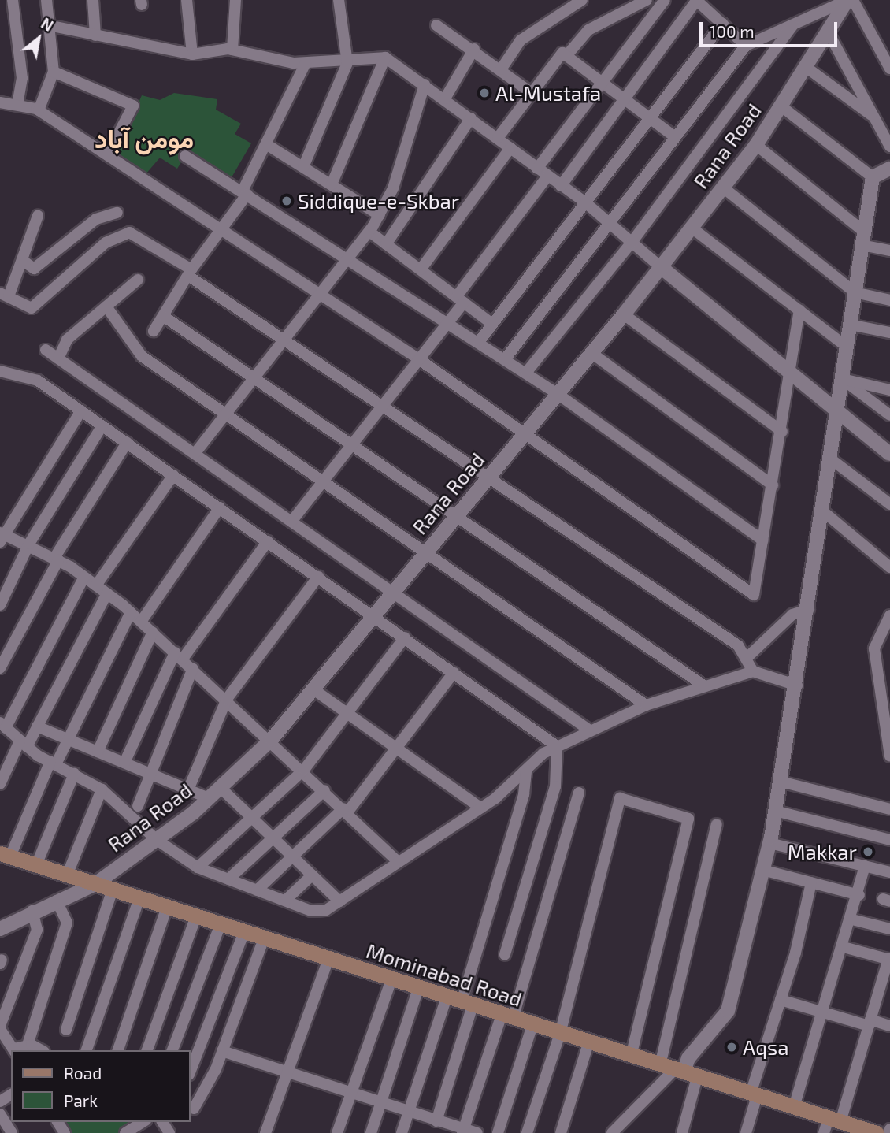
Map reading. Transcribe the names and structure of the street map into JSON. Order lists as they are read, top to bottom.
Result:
{
  "streets": {
    "main road": ["Mominabad Road"],
    "street": ["Rana Road"]
  },
  "crossings": [
    ["Rana Road", "Mominabad Road"]
  ],
  "districts": ["مومن آباد"],
  "places": [
    "Al-Mustafa",
    "Siddique-e-Skbar",
    "Makkar",
    "Aqsa"
  ],
  "legend": ["Road", "Park"],
  "scale_bar": "100 m",
  "north": "top right"
}
